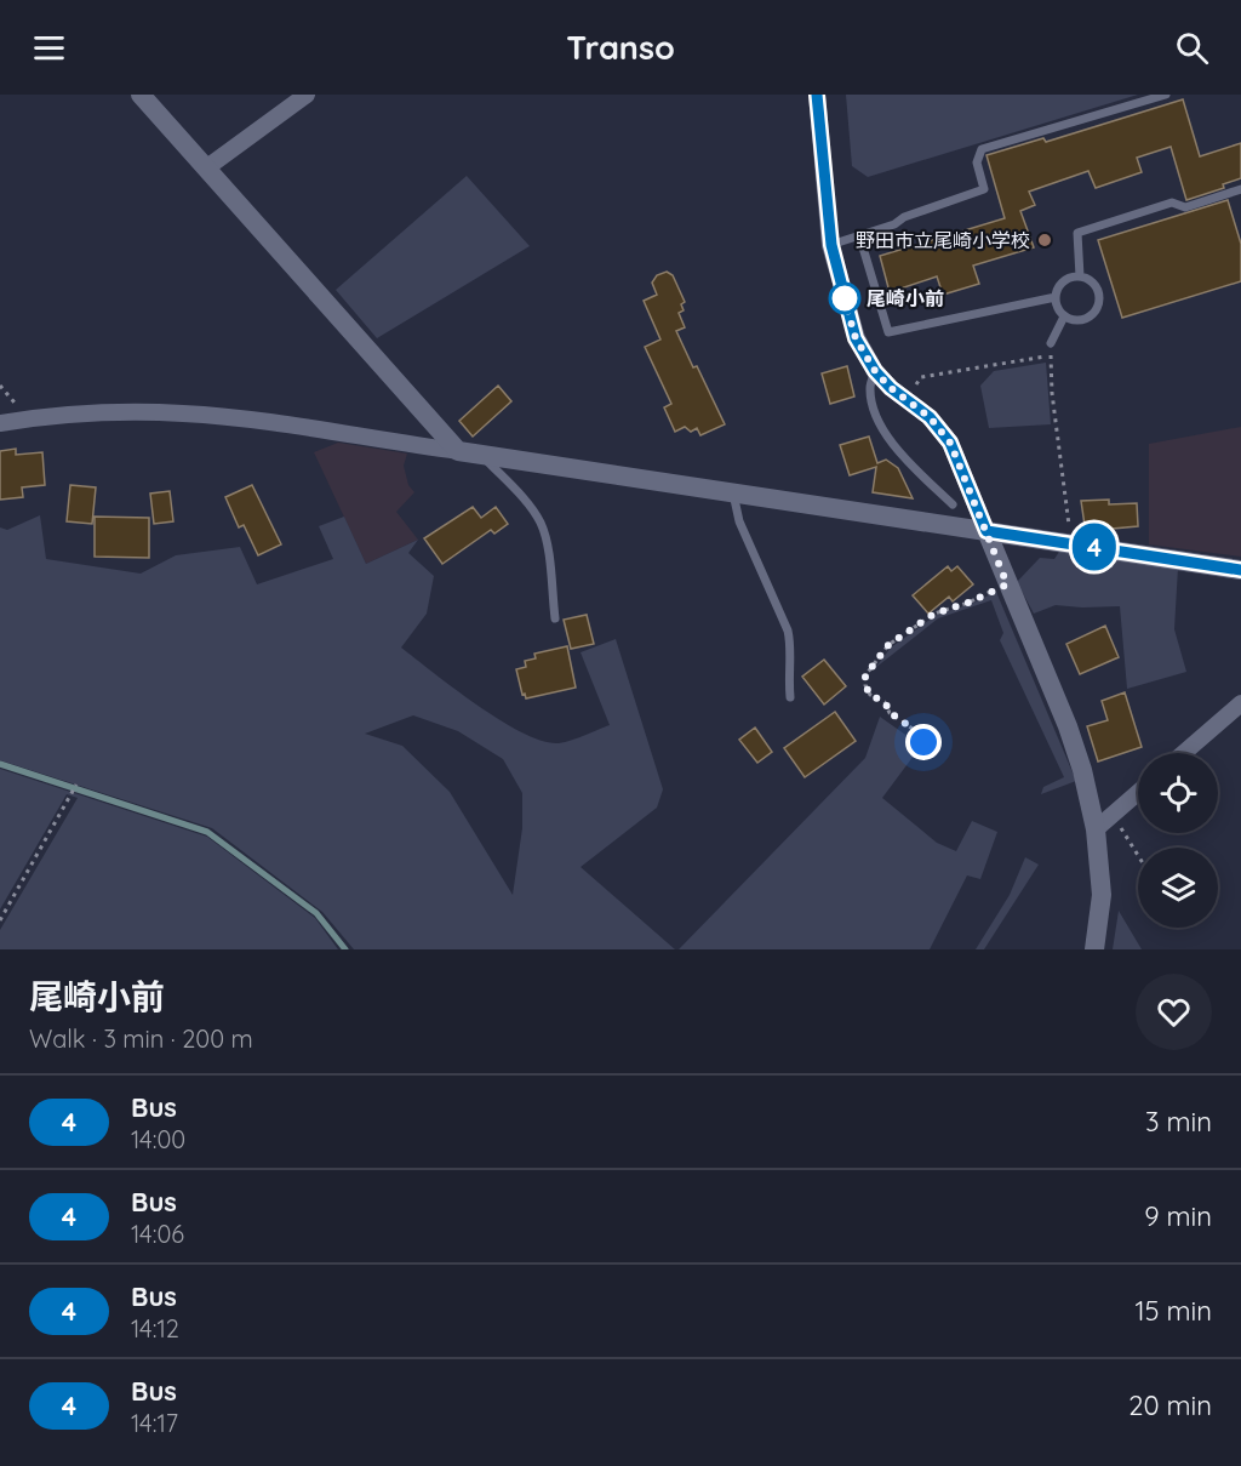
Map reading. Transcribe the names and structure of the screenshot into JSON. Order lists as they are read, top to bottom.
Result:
{
  "places": ["野田市立尾崎小学校", "尾崎小前"],
  "lines": ["bus line 4"],
  "page": {
    "header": "Transo",
    "on_map": "4",
    "heading": ["尾崎小前", "Walk · 3 min · 200 m"],
    "list": [
      {
        "mark": "4",
        "name": "Bus",
        "note": "14:00",
        "value": "3 min"
      },
      {
        "mark": "4",
        "name": "Bus",
        "note": "14:06",
        "value": "9 min"
      },
      {
        "mark": "4",
        "name": "Bus",
        "note": "14:12",
        "value": "15 min"
      },
      {
        "mark": "4",
        "name": "Bus",
        "note": "14:17",
        "value": "20 min"
      }
    ]
  }
}
